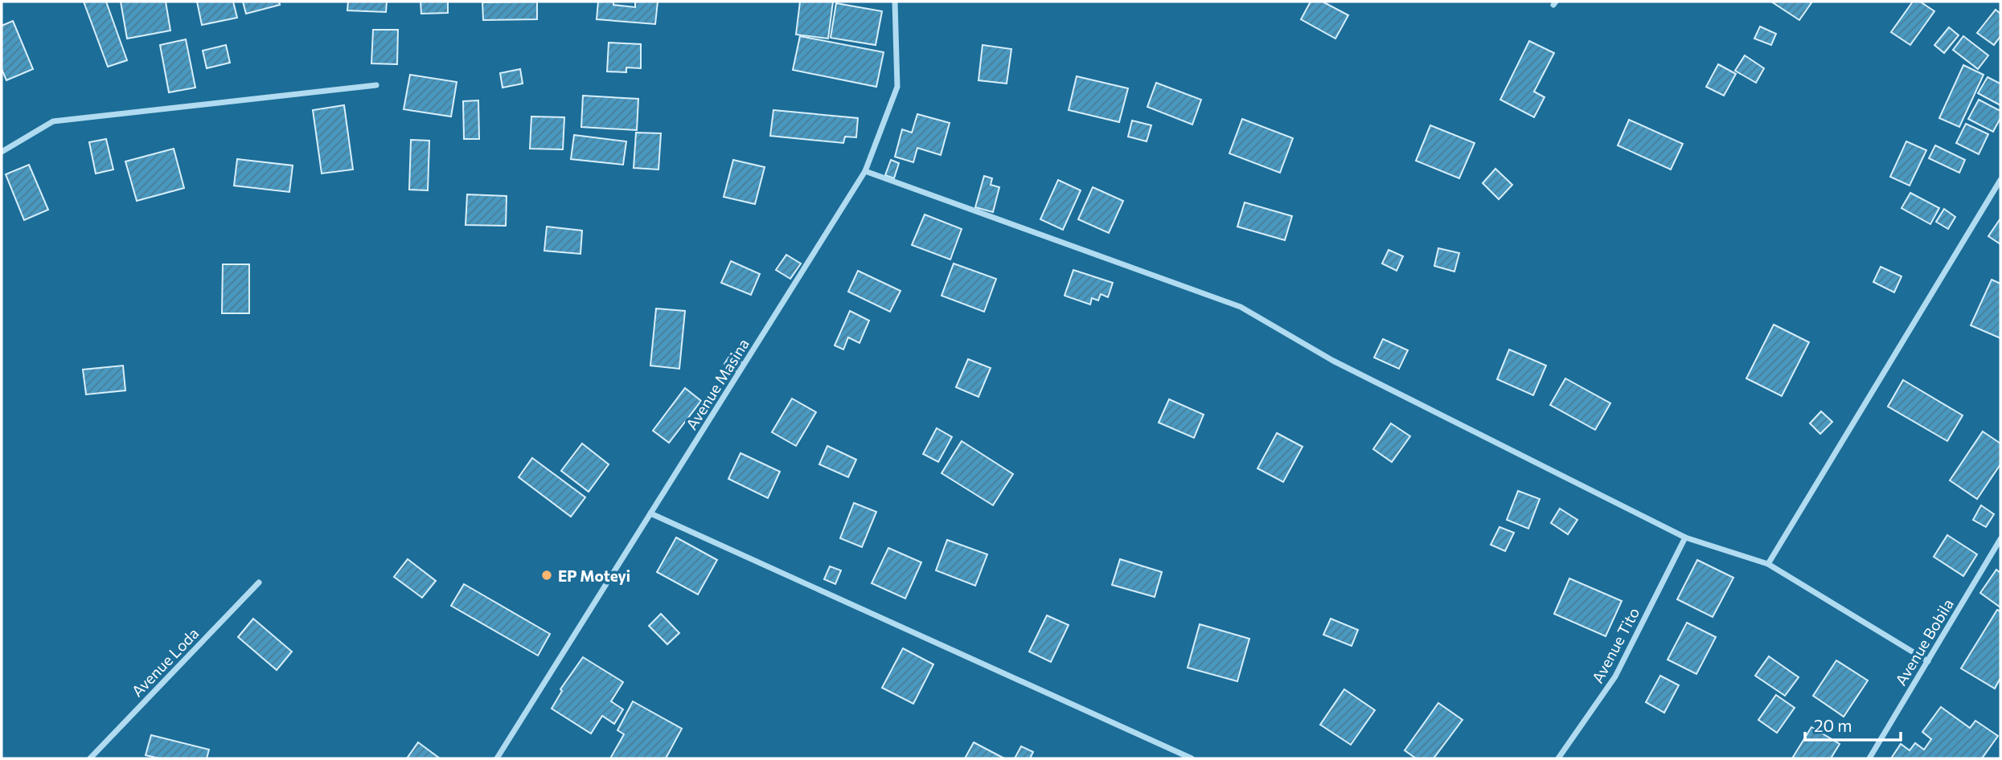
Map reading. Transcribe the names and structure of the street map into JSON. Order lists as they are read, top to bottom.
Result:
{
  "streets": {
    "street": [
      "Avenue Masina",
      "Avenue Bobila",
      "Avenue Tito",
      "Avenue Loda"
    ]
  },
  "places": ["EP Moteyi"],
  "scale_bar": "20 m"
}
